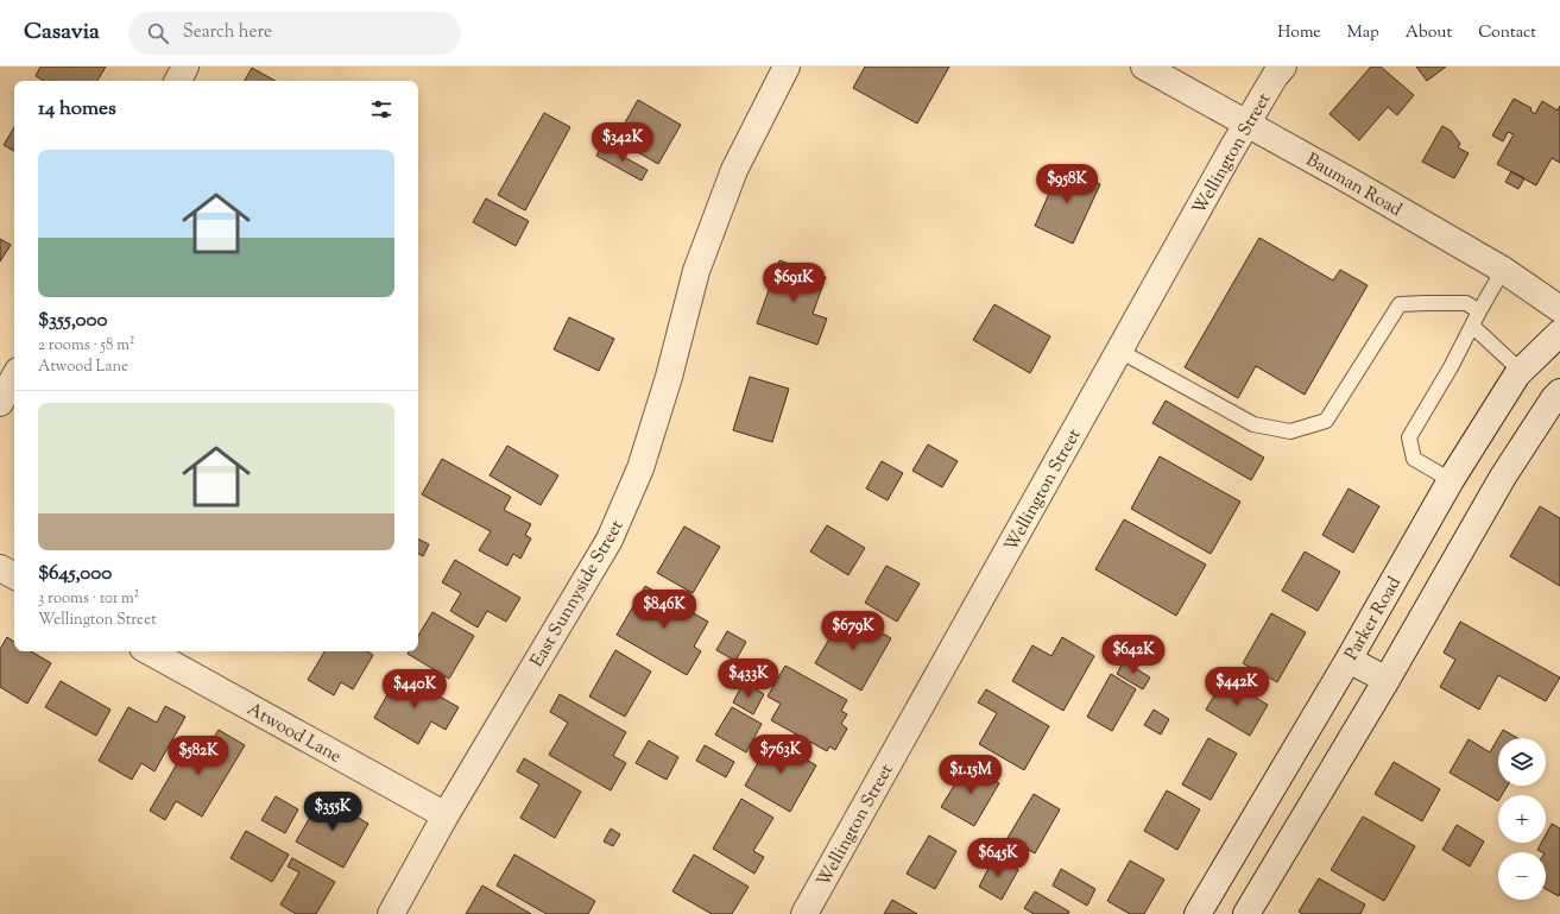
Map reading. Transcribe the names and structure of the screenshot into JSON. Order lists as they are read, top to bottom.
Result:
{
  "streets": {
    "street": [
      "Wellington Street",
      "Bauman Road",
      "East Sunnyside Street",
      "Parker Road",
      "Atwood Lane"
    ]
  },
  "crossings": [
    ["Wellington Street", "Bauman Road"],
    ["East Sunnyside Street", "Atwood Lane"]
  ],
  "page": {
    "header": "Casavia",
    "search": "Search here",
    "nav": [
      "Home",
      "Map",
      "About",
      "Contact"
    ],
    "heading": "14 homes",
    "price": [
      "$342K",
      "$958K",
      "$691K",
      "$846K",
      "$679K",
      "$642K",
      "$433K",
      "$442K",
      "$440K",
      "$763K",
      "$582K",
      "$1.15M",
      "$355K",
      "$645K"
    ],
    "list": [
      {
        "name": "$355,000",
        "note": "2 rooms · 58 m² · Atwood Lane"
      },
      {
        "name": "$645,000",
        "note": "3 rooms · 101 m² · Wellington Street"
      }
    ],
    "map_buttons": ["+", "−"]
  }
}
